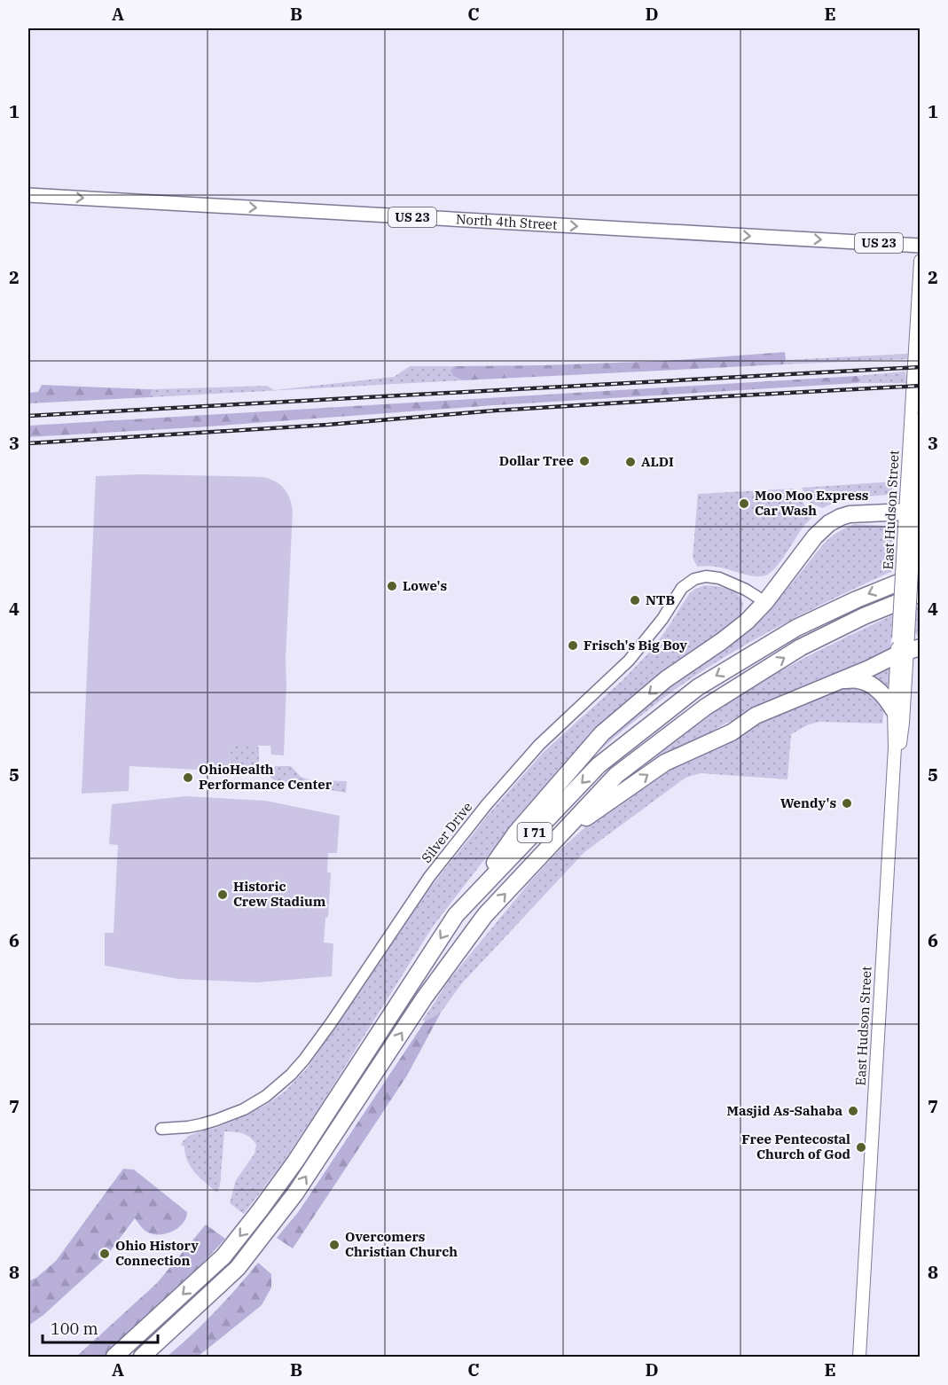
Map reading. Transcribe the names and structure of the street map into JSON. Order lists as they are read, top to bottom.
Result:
{
  "streets": {
    "highway": ["I 71"],
    "main road": ["US 23", "North 4th Street", "East Hudson Street"],
    "street": ["Silver Drive"]
  },
  "one_way": ["North 4th Street"],
  "places": [
    "Dollar Tree",
    "ALDI",
    "Moo Moo Express Car Wash",
    "Lowe's",
    "NTB",
    "Frisch's Big Boy",
    "OhioHealth Performance Center",
    "Wendy's",
    "Historic Crew Stadium",
    "Masjid As-Sahaba",
    "Free Pentecostal Church of God",
    "Overcomers Christian Church",
    "Ohio History Connection"
  ],
  "scale_bar": "100 m",
  "grid": {
    "columns": [
      "A",
      "B",
      "C",
      "D",
      "E"
    ],
    "rows": [
      "1",
      "2",
      "3",
      "4",
      "5",
      "6",
      "7",
      "8"
    ]
  }
}
